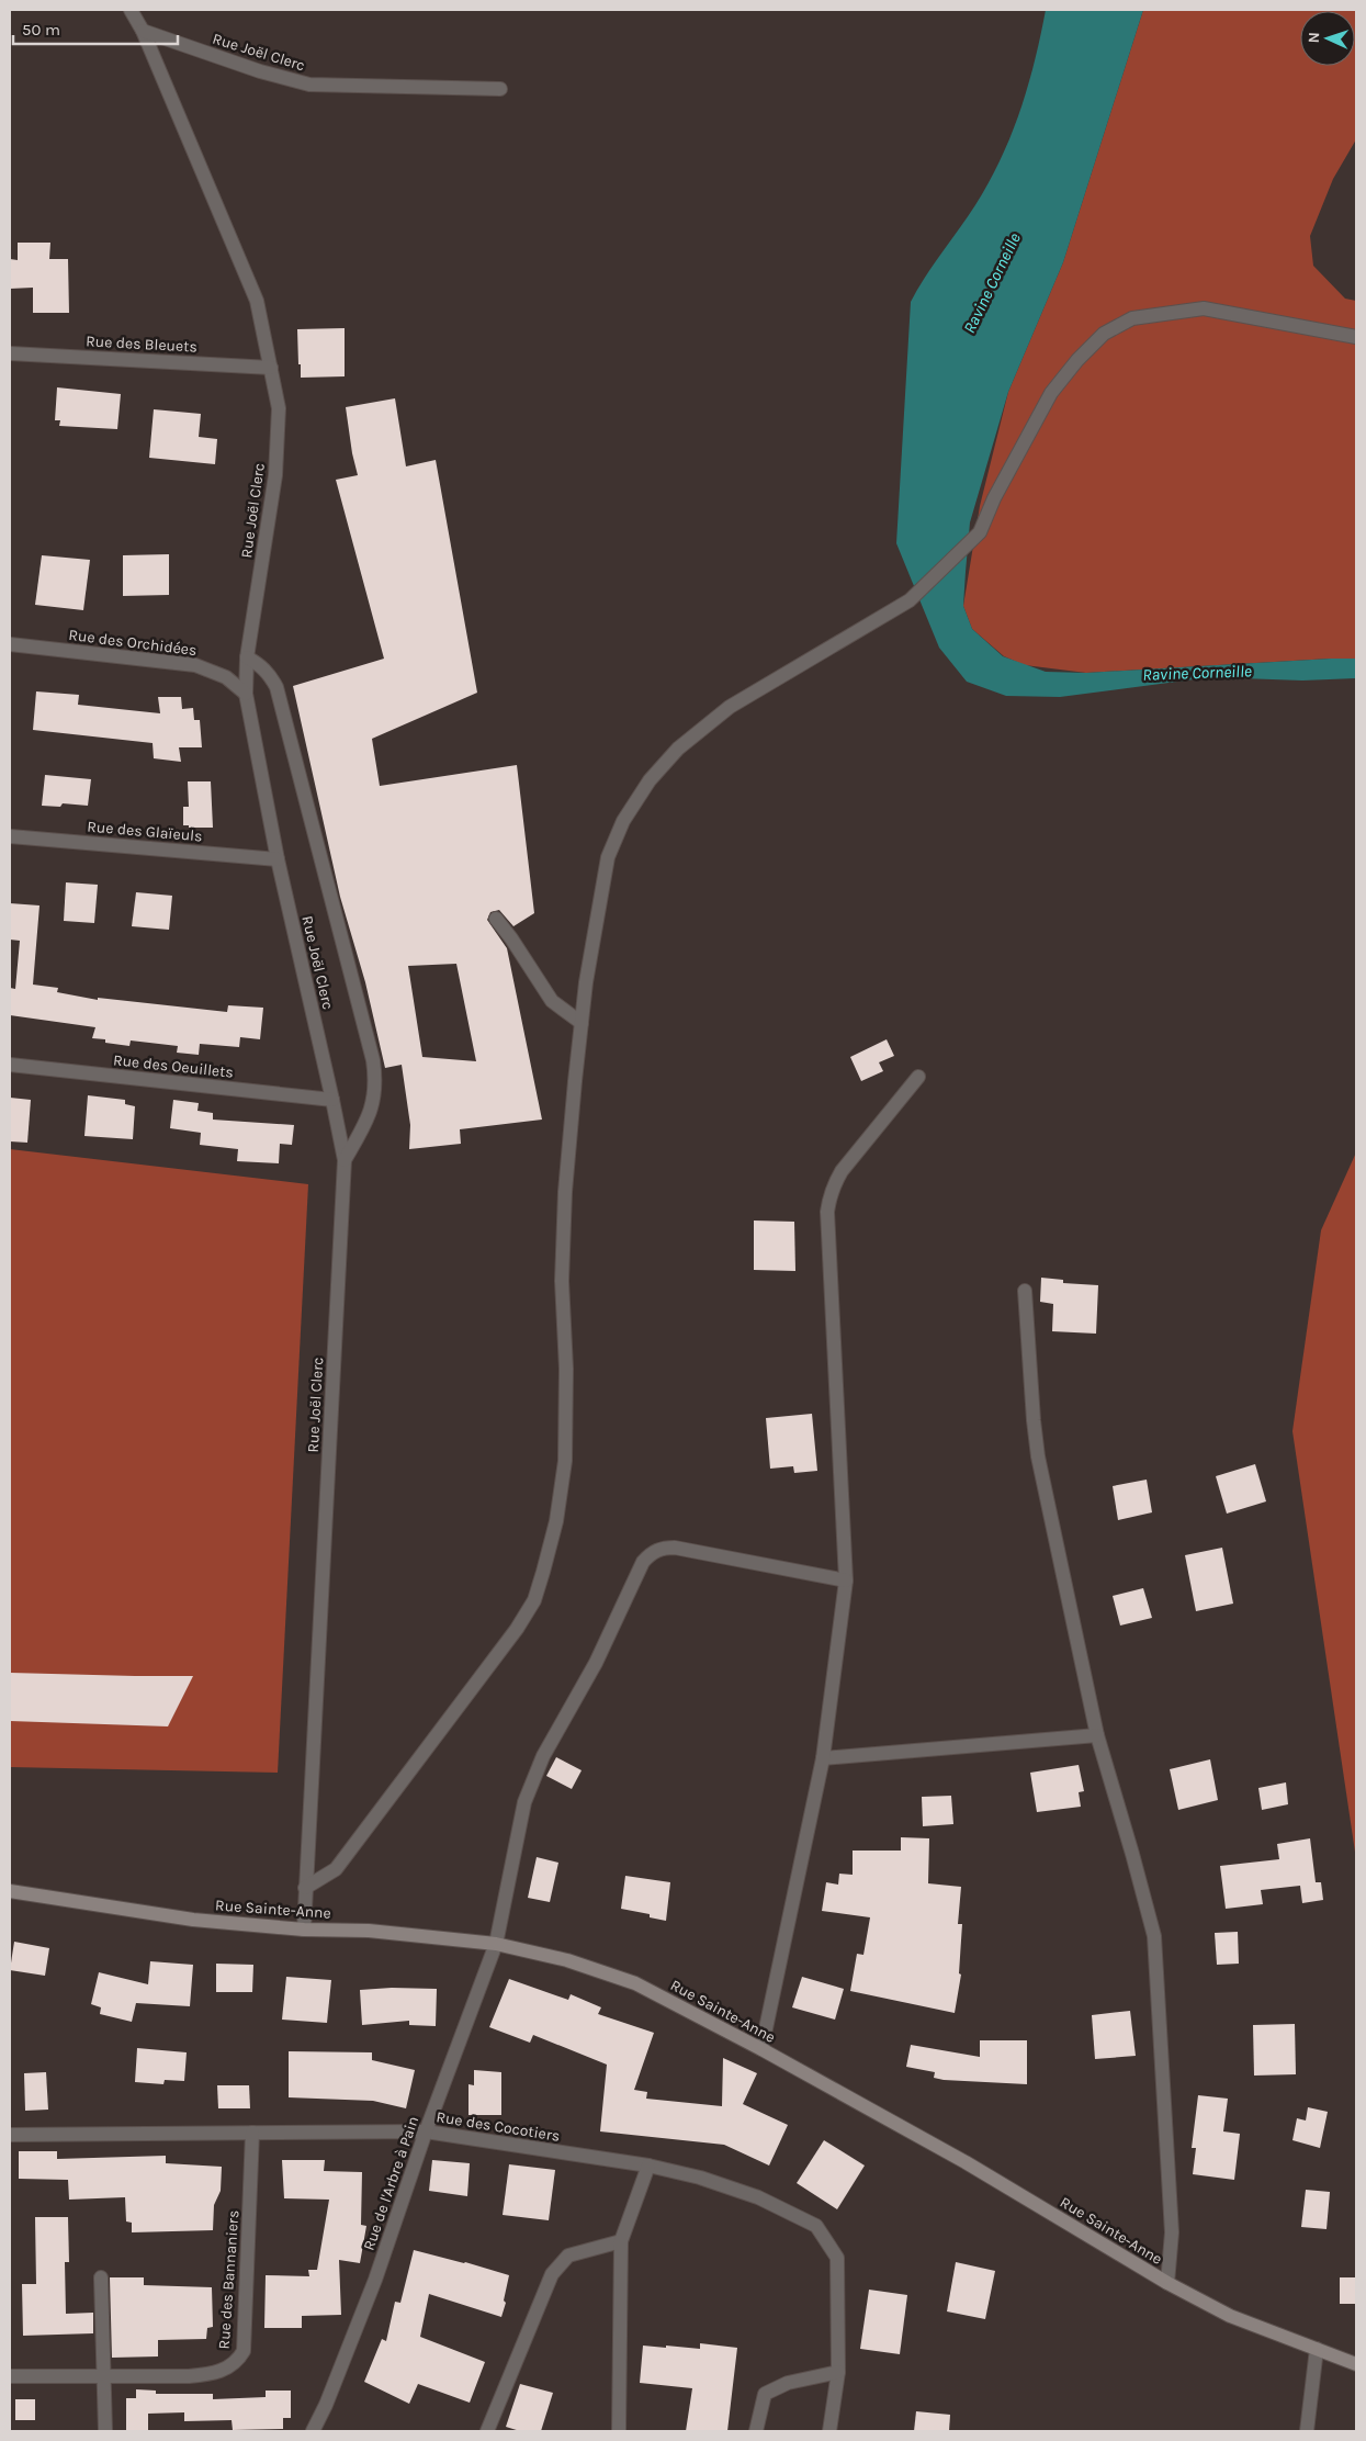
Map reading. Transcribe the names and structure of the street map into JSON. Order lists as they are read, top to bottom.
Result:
{
  "streets": {
    "main road": ["Rue Sainte-Anne"],
    "street": [
      "Rue Joël Clerc",
      "Rue des Bleuets",
      "Rue des Orchidées",
      "Rue des Glaïeuls",
      "Rue des Oeuillets",
      "Rue des Cocotiers",
      "Rue de l'Arbre à Pain",
      "Rue des Bannaniers"
    ]
  },
  "crossings": [
    ["Rue Joël Clerc", "Rue des Bleuets"],
    ["Rue Joël Clerc", "Rue des Orchidées"],
    ["Rue Joël Clerc", "Rue des Glaïeuls"],
    ["Rue Joël Clerc", "Rue des Oeuillets"],
    ["Rue Joël Clerc", "Rue Sainte-Anne"],
    ["Rue Sainte-Anne", "Rue de l'Arbre à Pain"],
    ["Rue des Cocotiers", "Rue de l'Arbre à Pain"],
    ["Rue des Cocotiers", "Rue des Bannaniers"]
  ],
  "water": ["Ravine Corneille"],
  "scale_bar": "50 m",
  "north": "left"
}
